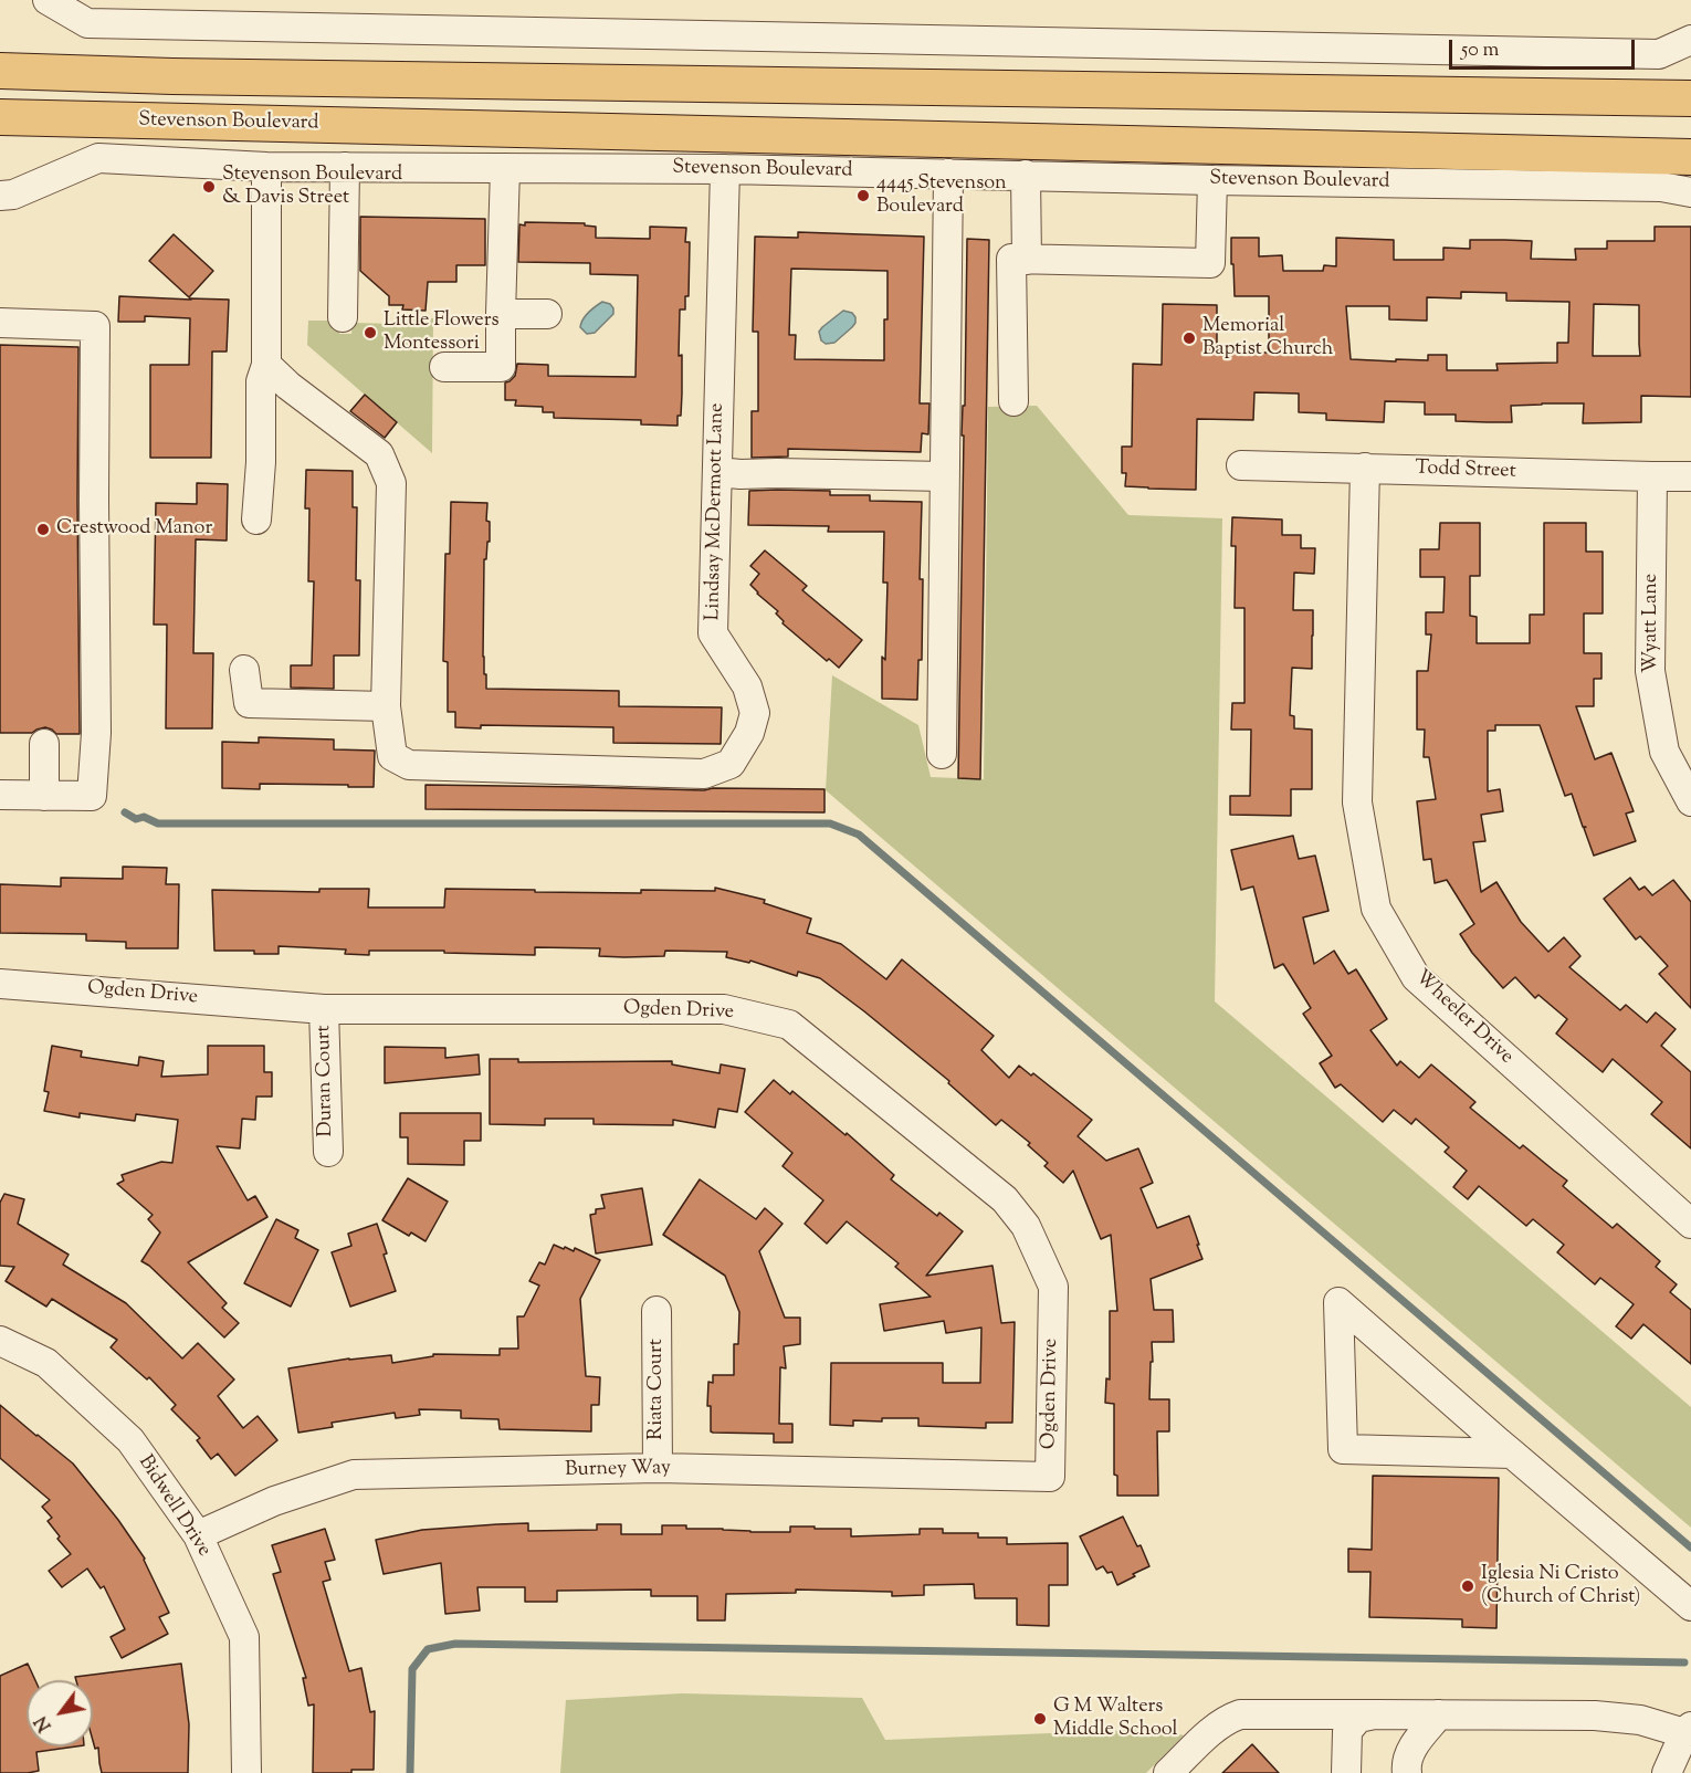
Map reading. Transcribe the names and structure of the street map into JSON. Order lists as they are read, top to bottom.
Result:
{
  "streets": {
    "main road": ["Stevenson Boulevard"],
    "street": [
      "Todd Street",
      "Lindsay McDermott Lane",
      "Wyatt Lane",
      "Ogden Drive",
      "Wheeler Drive",
      "Duran Court",
      "Riata Court",
      "Burney Way",
      "Bidwell Drive"
    ]
  },
  "crossings": [
    ["Stevenson Boulevard", "Lindsay McDermott Lane"],
    ["Todd Street", "Wyatt Lane"],
    ["Todd Street", "Wheeler Drive"],
    ["Ogden Drive", "Duran Court"],
    ["Ogden Drive", "Burney Way"],
    ["Riata Court", "Burney Way"],
    ["Burney Way", "Bidwell Drive"]
  ],
  "places": [
    "Stevenson Boulevard & Davis Street",
    "4445 Stevenson Boulevard",
    "Little Flowers Montessori",
    "Memorial Baptist Church",
    "Crestwood Manor",
    "Iglesia Ni Cristo (Church of Christ)",
    "G M Walters Middle School"
  ],
  "scale_bar": "50 m",
  "north": "bottom left"
}
